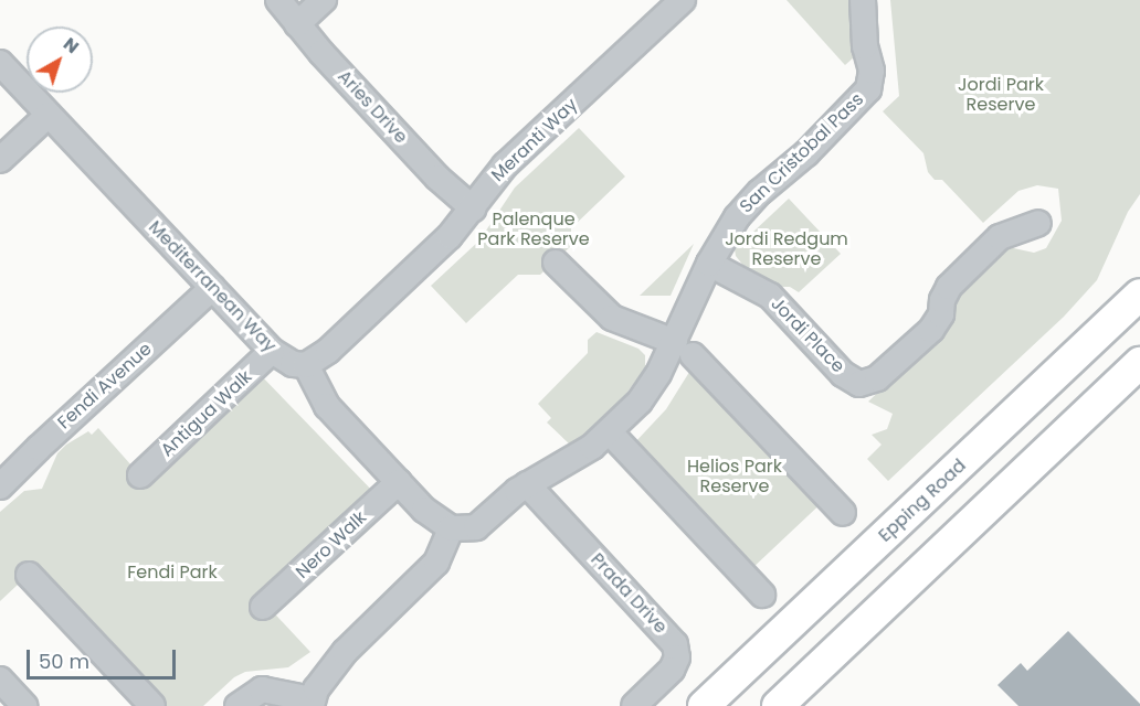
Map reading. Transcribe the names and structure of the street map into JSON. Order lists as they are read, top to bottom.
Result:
{
  "streets": {
    "main road": ["Epping Road"],
    "street": [
      "Aries Drive",
      "Meranti Way",
      "San Cristobal Pass",
      "Mediterranean Way",
      "Jordi Place",
      "Fendi Avenue",
      "Antigua Walk",
      "Nero Walk",
      "Prada Drive"
    ]
  },
  "crossings": [
    ["Aries Drive", "Meranti Way"],
    ["Meranti Way", "Mediterranean Way"],
    ["San Cristobal Pass", "Jordi Place"],
    ["San Cristobal Pass", "Prada Drive"],
    ["Mediterranean Way", "Fendi Avenue"],
    ["Mediterranean Way", "Antigua Walk"]
  ],
  "parks": [
    "Jordi Park Reserve",
    "Palenque Park Reserve",
    "Jordi Redgum Reserve",
    "Helios Park Reserve",
    "Fendi Park"
  ],
  "scale_bar": "50 m",
  "north": "top right"
}
